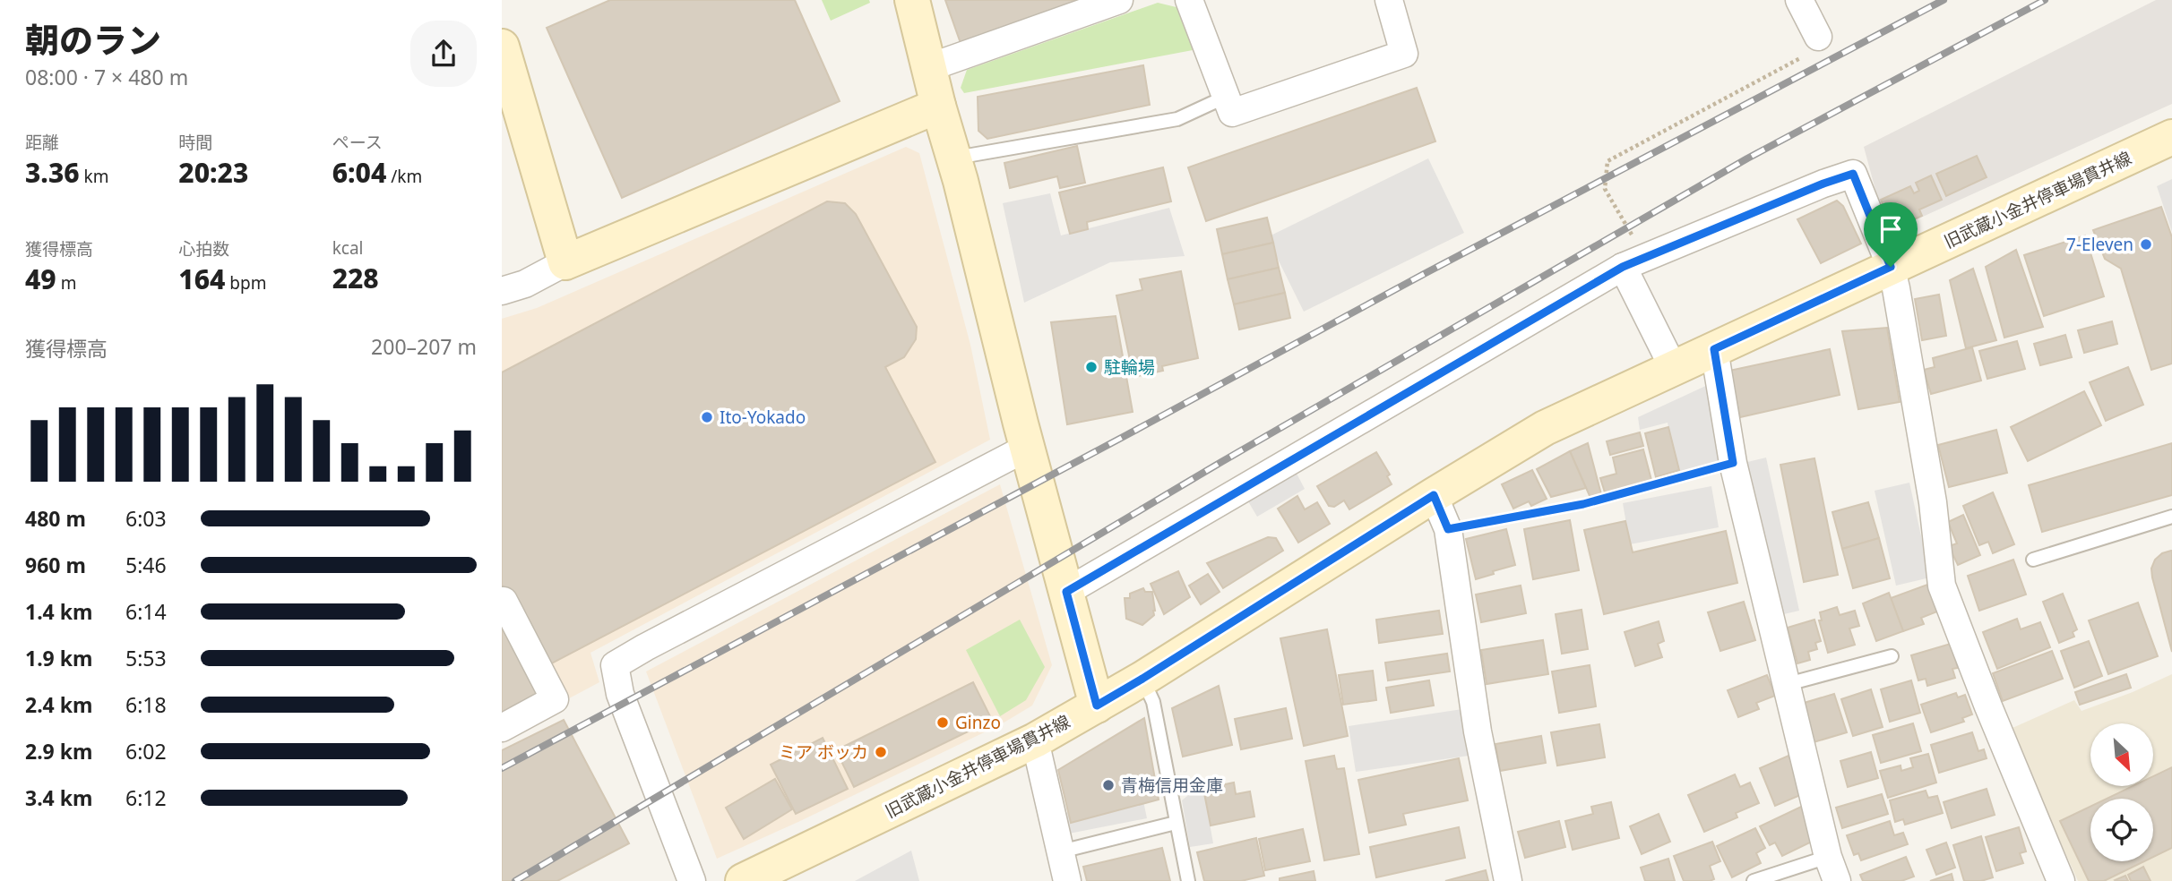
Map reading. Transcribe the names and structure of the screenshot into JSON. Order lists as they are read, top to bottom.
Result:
{
  "streets": {
    "street": ["旧武蔵小金井停車場貫井線"]
  },
  "places": [
    "7-Eleven",
    "駐輪場",
    "Ito-Yokado",
    "Ginzo",
    "ミア ボッカ",
    "青梅信用金庫"
  ],
  "north": "bottom right",
  "page": {
    "heading": ["朝のラン", "08:00 · 7 × 480 m"],
    "stats": [
      ["距離", "3.36 km"],
      ["時間", "20:23"],
      ["ペース", "6:04 /km"],
      ["獲得標高", "49 m"],
      ["心拍数", "164 bpm"],
      ["kcal", "228"]
    ],
    "chart": ["獲得標高", "200–207 m"],
    "list": [
      {
        "name": "480 m",
        "note": "6:03"
      },
      {
        "name": "960 m",
        "note": "5:46"
      },
      {
        "name": "1.4 km",
        "note": "6:14"
      },
      {
        "name": "1.9 km",
        "note": "5:53"
      },
      {
        "name": "2.4 km",
        "note": "6:18"
      },
      {
        "name": "2.9 km",
        "note": "6:02"
      },
      {
        "name": "3.4 km",
        "note": "6:12"
      }
    ]
  }
}
